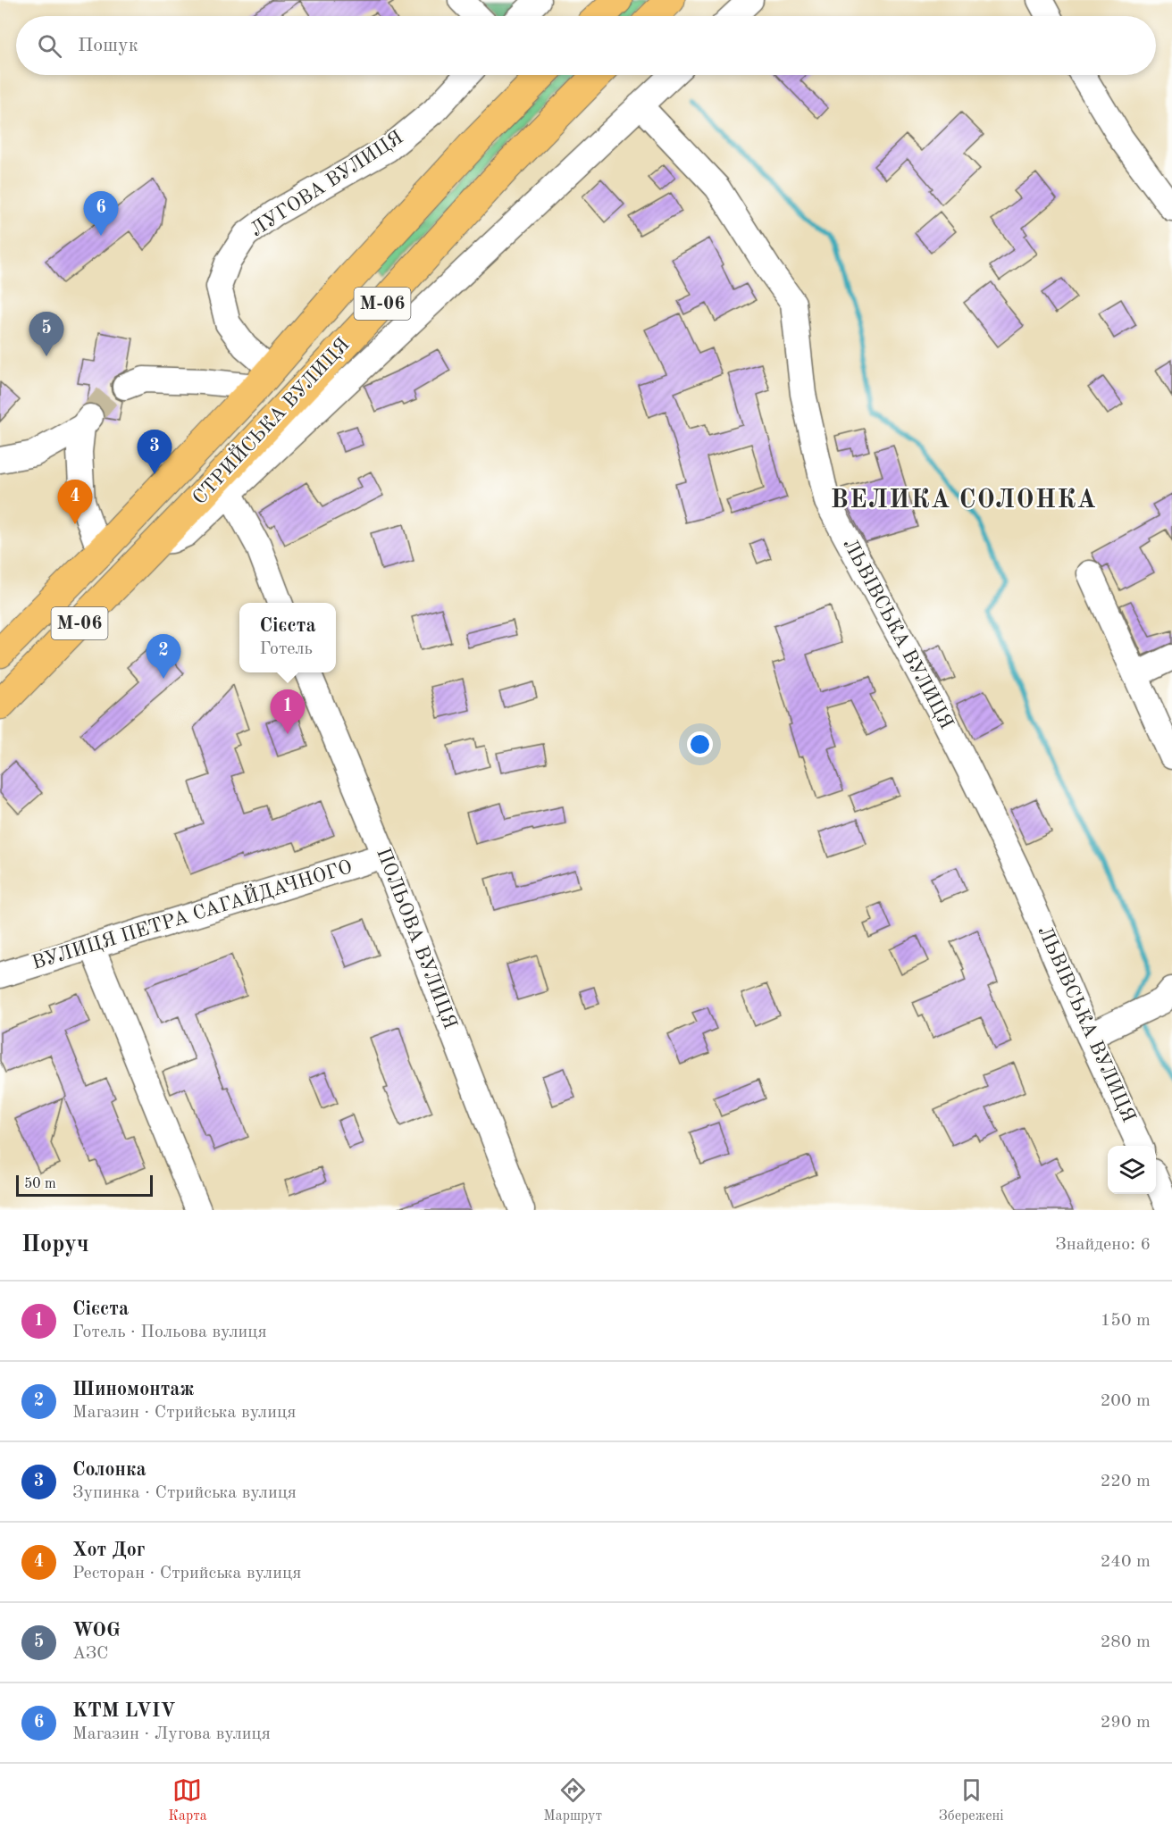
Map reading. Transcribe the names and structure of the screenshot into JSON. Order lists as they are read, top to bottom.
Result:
{
  "streets": {
    "highway": ["М-06", "СТРИЙСЬКА ВУЛИЦЯ"],
    "street": [
      "ЛУГОВА ВУЛИЦЯ",
      "ЛЬВІВСЬКА ВУЛИЦЯ",
      "ВУЛИЦЯ ПЕТРА САГАЙДАЧНОГО",
      "ПОЛЬОВА ВУЛИЦЯ"
    ]
  },
  "crossings": [
    ["ЛУГОВА ВУЛИЦЯ", "СТРИЙСЬКА ВУЛИЦЯ"],
    ["ВУЛИЦЯ ПЕТРА САГАЙДАЧНОГО", "ПОЛЬОВА ВУЛИЦЯ"]
  ],
  "districts": ["ВЕЛИКА СОЛОНКА"],
  "scale_bar": "50 m",
  "page": {
    "search": "Пошук",
    "pins": [
      "6",
      "5",
      "3",
      "4",
      "2",
      "1"
    ],
    "popup": ["Сієста", "Готель"],
    "scale": "50 m",
    "heading": ["Поруч", "Знайдено: 6"],
    "list": [
      {
        "mark": "1",
        "name": "Сієста",
        "note": "Готель · Польова вулиця",
        "value": "150 m"
      },
      {
        "mark": "2",
        "name": "Шиномонтаж",
        "note": "Магазин · Стрийська вулиця",
        "value": "200 m"
      },
      {
        "mark": "3",
        "name": "Солонка",
        "note": "Зупинка · Стрийська вулиця",
        "value": "220 m"
      },
      {
        "mark": "4",
        "name": "Хот Дог",
        "note": "Ресторан · Стрийська вулиця",
        "value": "240 m"
      },
      {
        "mark": "5",
        "name": "WOG",
        "note": "АЗС",
        "value": "280 m"
      },
      {
        "mark": "6",
        "name": "KTM LVIV",
        "note": "Магазин · Лугова вулиця",
        "value": "290 m"
      }
    ],
    "nav": ["Карта", "Маршрут", "Збережені"]
  }
}
